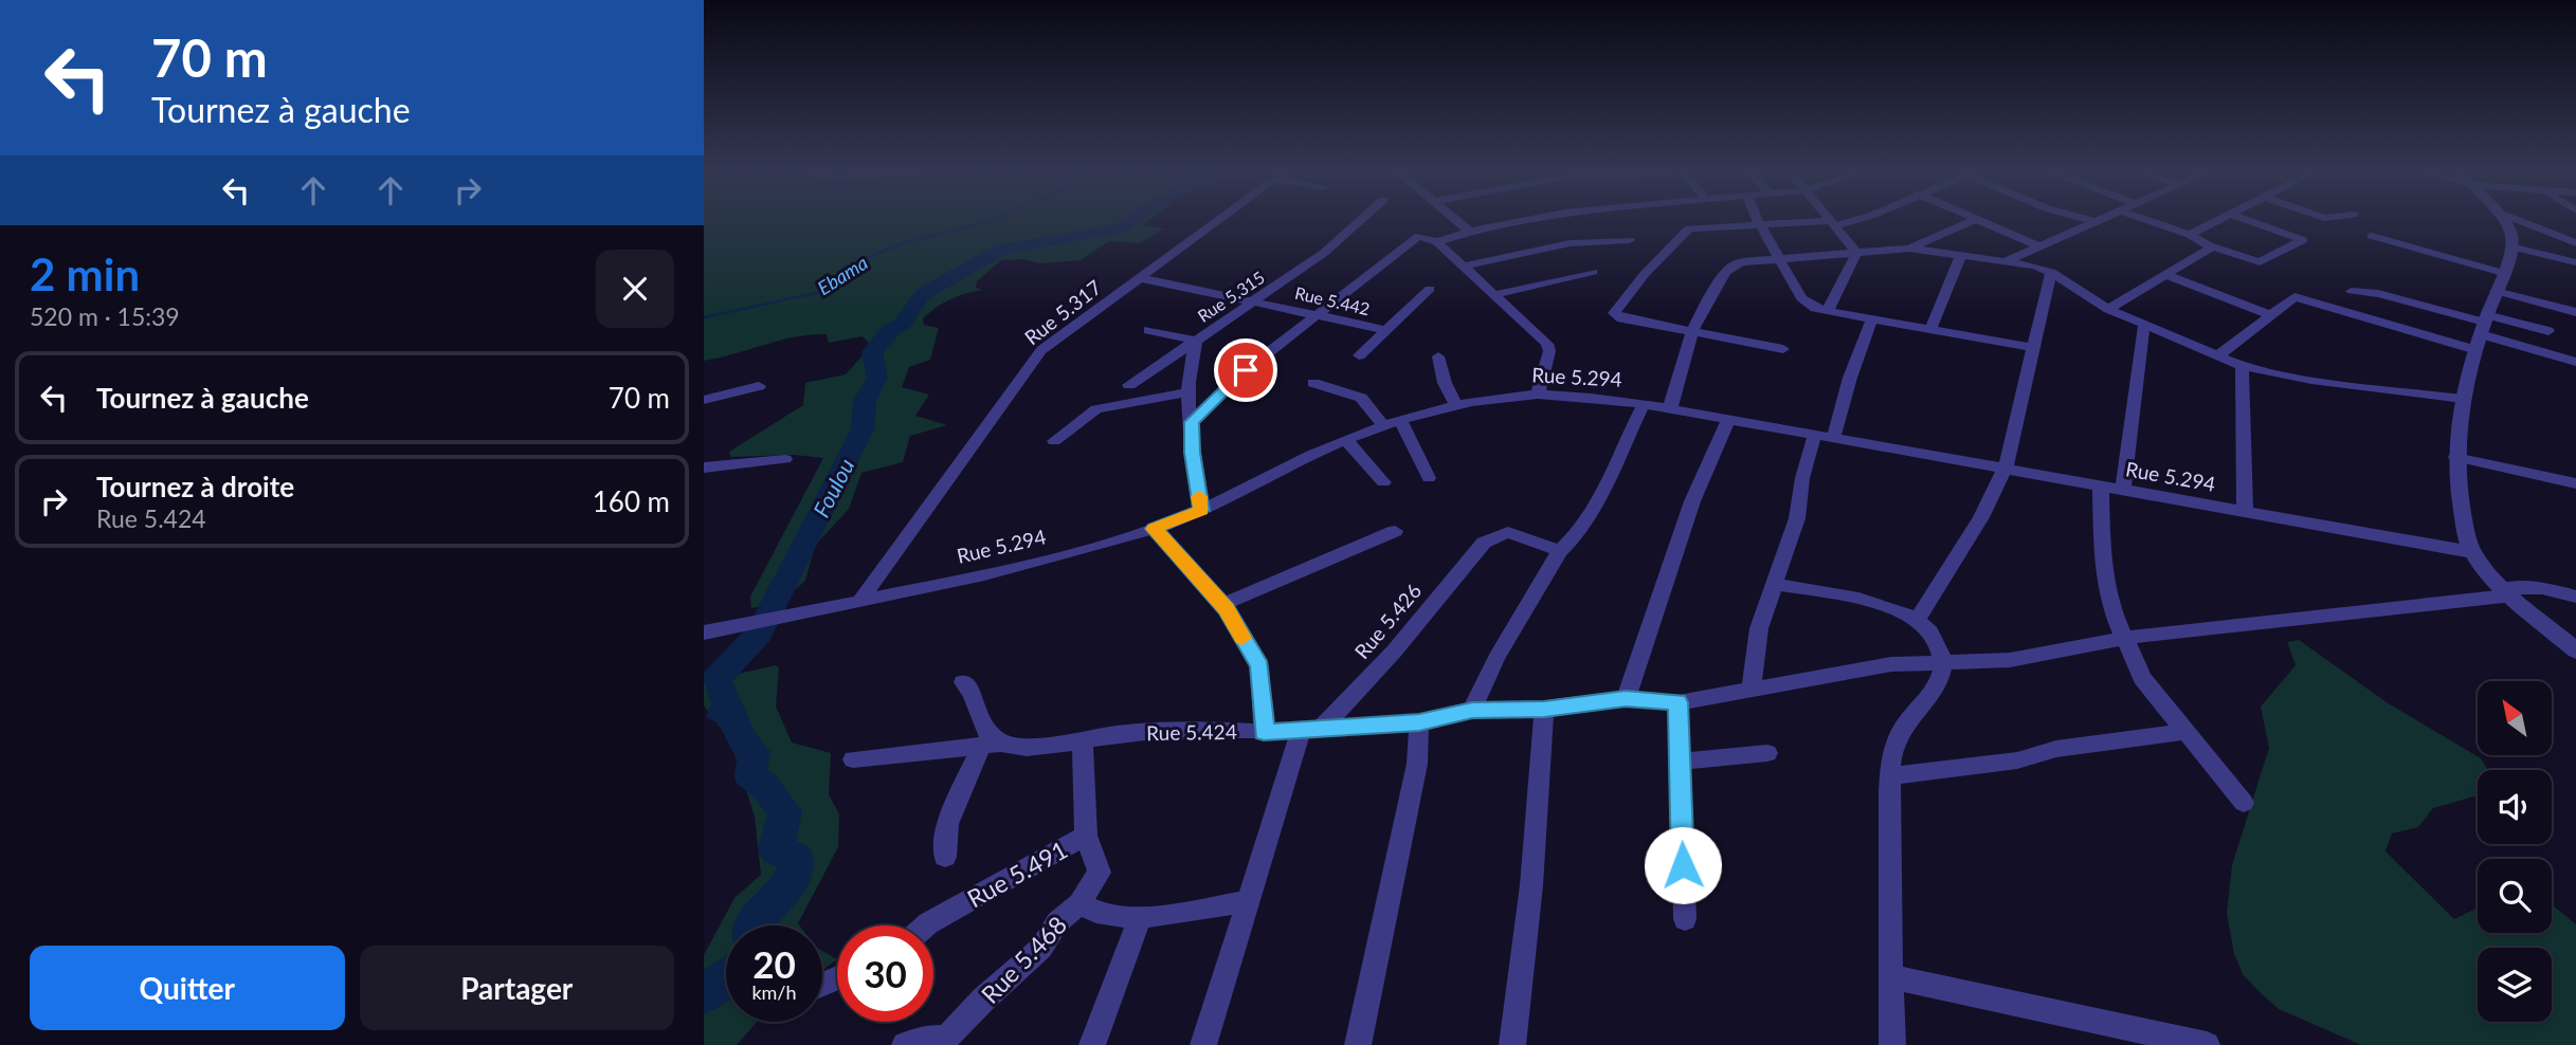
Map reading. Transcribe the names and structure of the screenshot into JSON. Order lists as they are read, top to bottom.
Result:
{
  "streets": {
    "street": [
      "Rue 5.315",
      "Rue 5.442",
      "Rue 5.317",
      "Rue 5.294",
      "Rue 5.426",
      "Rue 5.424",
      "Rue 5.491",
      "Rue 5.468"
    ]
  },
  "crossings": [
    ["Rue 5.315", "Rue 5.442"],
    ["Rue 5.315", "Rue 5.294"],
    ["Rue 5.442", "Rue 5.317"],
    ["Rue 5.317", "Rue 5.294"],
    ["Rue 5.294", "Rue 5.424"],
    ["Rue 5.424", "Rue 5.491"],
    ["Rue 5.491", "Rue 5.468"]
  ],
  "water": ["Ebama", "Foulou"],
  "north": "top left",
  "page": {
    "turn": ["70 m", "Tournez à gauche"],
    "heading": ["2 min", "520 m · 15:39"],
    "list": [
      {
        "name": "Tournez à gauche",
        "value": "70 m"
      },
      {
        "name": "Tournez à droite",
        "note": "Rue 5.424",
        "value": "160 m"
      }
    ],
    "speed": "20 km/h",
    "limit": "30",
    "buttons": ["Quitter", "Partager"]
  }
}
